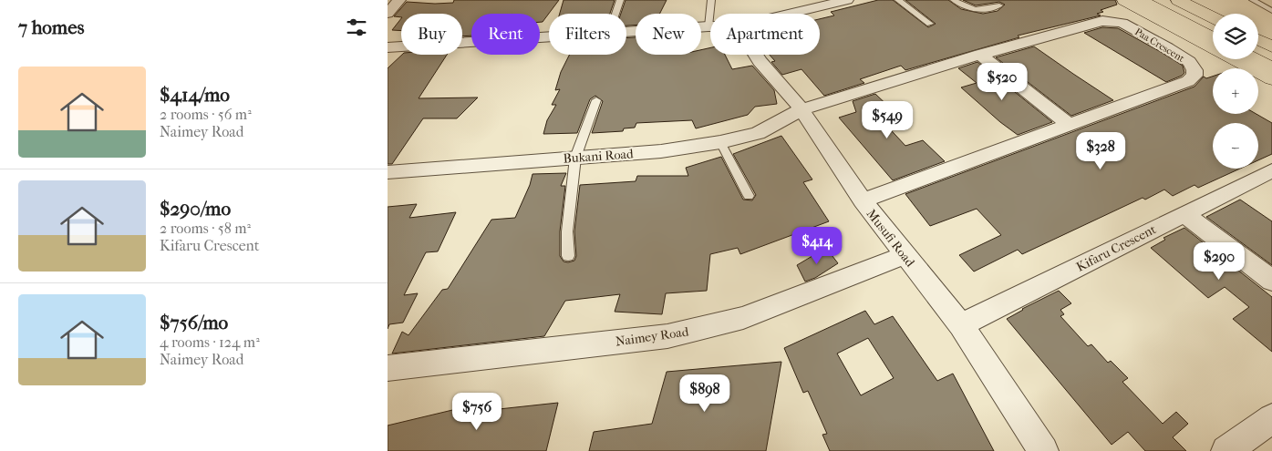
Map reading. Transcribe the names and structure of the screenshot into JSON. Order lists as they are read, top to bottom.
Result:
{
  "streets": {
    "street": [
      "Paa Crescent",
      "Bukani Road",
      "Musufi Road",
      "Kifaru Crescent",
      "Naimey Road"
    ]
  },
  "crossings": [
    ["Paa Crescent", "Bukani Road"],
    ["Paa Crescent", "Musufi Road"],
    ["Bukani Road", "Musufi Road"],
    ["Musufi Road", "Kifaru Crescent"],
    ["Musufi Road", "Naimey Road"]
  ],
  "page": {
    "heading": "7 homes",
    "map_buttons": ["+", "−"],
    "chip": [
      "Buy",
      "Rent",
      "Filters",
      "New",
      "Apartment"
    ],
    "list": [
      {
        "name": "$414/mo",
        "note": "2 rooms · 56 m² · Naimey Road"
      },
      {
        "name": "$290/mo",
        "note": "2 rooms · 58 m² · Kifaru Crescent"
      },
      {
        "name": "$756/mo",
        "note": "4 rooms · 124 m² · Naimey Road"
      }
    ],
    "price": [
      "$520",
      "$549",
      "$328",
      "$414",
      "$290",
      "$898",
      "$756"
    ]
  }
}
